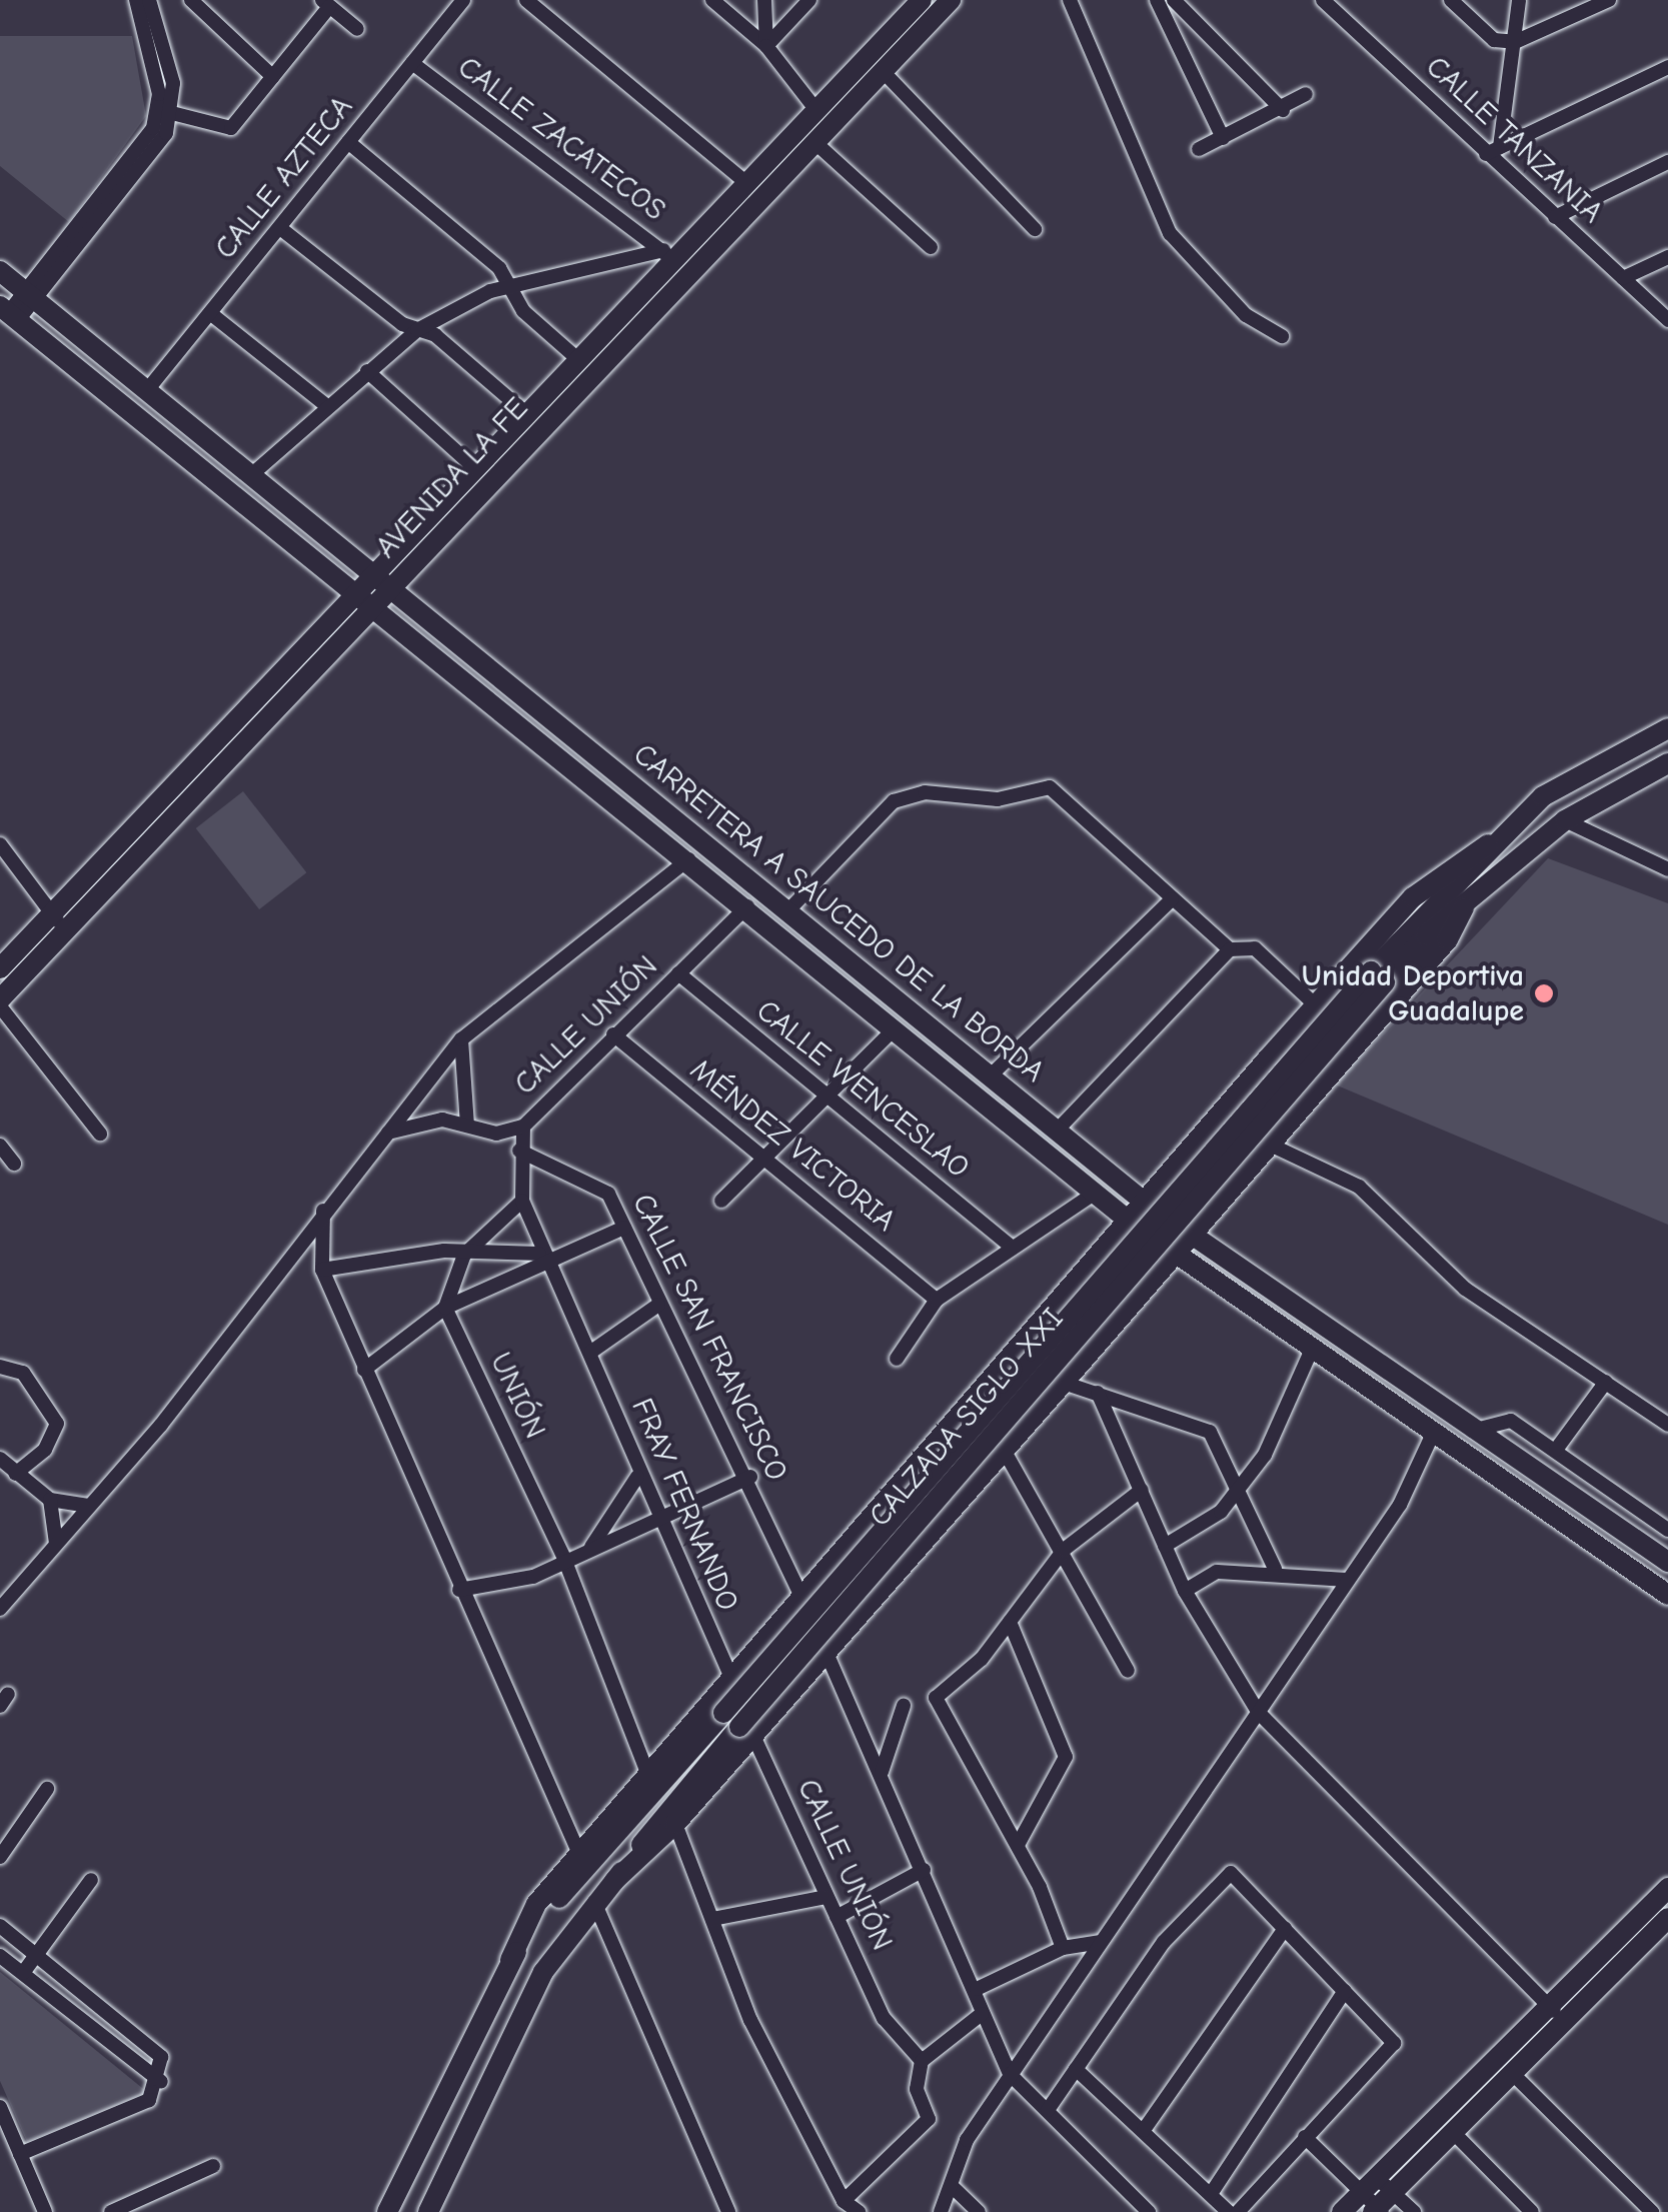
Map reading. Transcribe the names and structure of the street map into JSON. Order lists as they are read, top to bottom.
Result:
{
  "streets": {
    "street": [
      "CALLE ZACATECOS",
      "CALLE TANZANIA",
      "CALLE AZTECA",
      "AVENIDA LA FE",
      "CARRETERA A SAUCEDO DE LA BORDA",
      "CALLE UNIÓN",
      "CALLE WENCESLAO",
      "MÉNDEZ VICTORIA",
      "CALLE SAN FRANCISCO",
      "UNIÓN",
      "CALZADA SIGLO XXI",
      "FRAY FERNANDO"
    ]
  },
  "crossings": [
    ["CALLE ZACATECOS", "CALLE AZTECA"],
    ["CALLE ZACATECOS", "AVENIDA LA FE"],
    ["CALLE AZTECA", "CARRETERA A SAUCEDO DE LA BORDA"],
    ["AVENIDA LA FE", "CARRETERA A SAUCEDO DE LA BORDA"],
    ["CARRETERA A SAUCEDO DE LA BORDA", "CALLE UNIÓN"],
    ["CARRETERA A SAUCEDO DE LA BORDA", "CALZADA SIGLO XXI"],
    ["CALLE UNIÓN", "CALLE WENCESLAO"],
    ["CALLE UNIÓN", "MÉNDEZ VICTORIA"],
    ["CALLE UNIÓN", "CALZADA SIGLO XXI"],
    ["CALLE UNIÓN", "FRAY FERNANDO"],
    ["CALLE SAN FRANCISCO", "CALZADA SIGLO XXI"],
    ["CALLE SAN FRANCISCO", "FRAY FERNANDO"],
    ["UNIÓN", "CALZADA SIGLO XXI"],
    ["CALZADA SIGLO XXI", "FRAY FERNANDO"]
  ],
  "places": ["Unidad Deportiva Guadalupe"]
}
